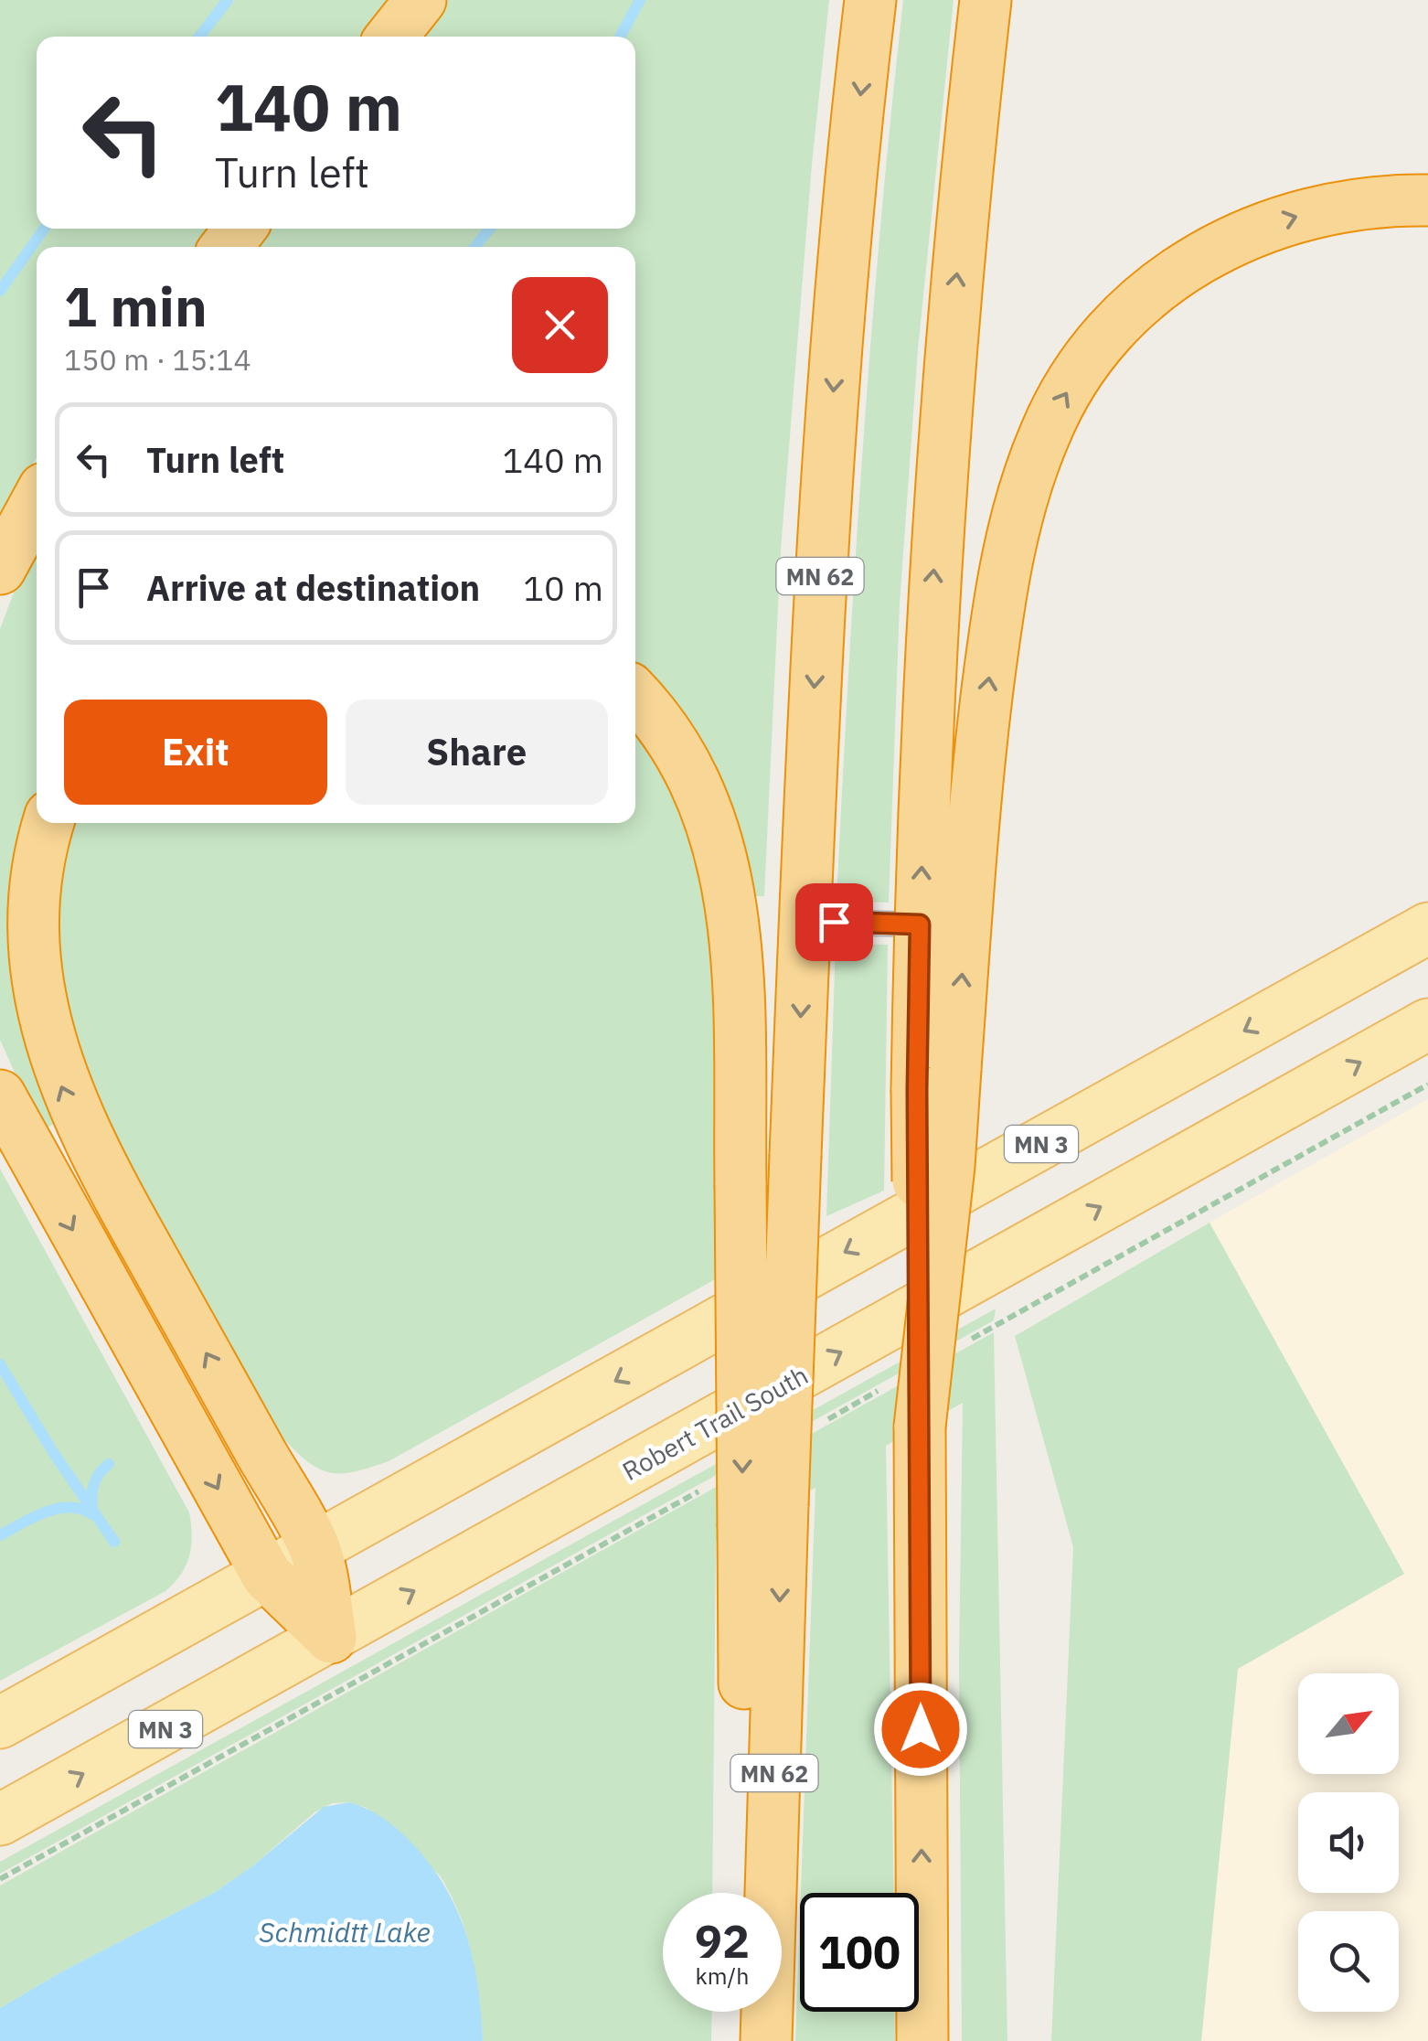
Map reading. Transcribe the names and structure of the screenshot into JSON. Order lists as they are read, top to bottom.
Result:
{
  "streets": {
    "highway": ["MN 62"],
    "main road": ["MN 3", "Robert Trail South"]
  },
  "water": ["Schmidtt Lake"],
  "north": "top right",
  "page": {
    "turn": ["140 m", "Turn left"],
    "heading": ["1 min", "150 m · 15:14"],
    "list": [
      {
        "name": "Turn left",
        "value": "140 m"
      },
      {
        "name": "Arrive at destination",
        "value": "10 m"
      }
    ],
    "buttons": ["Exit", "Share"],
    "speed": "92 km/h",
    "limit": "100"
  }
}
